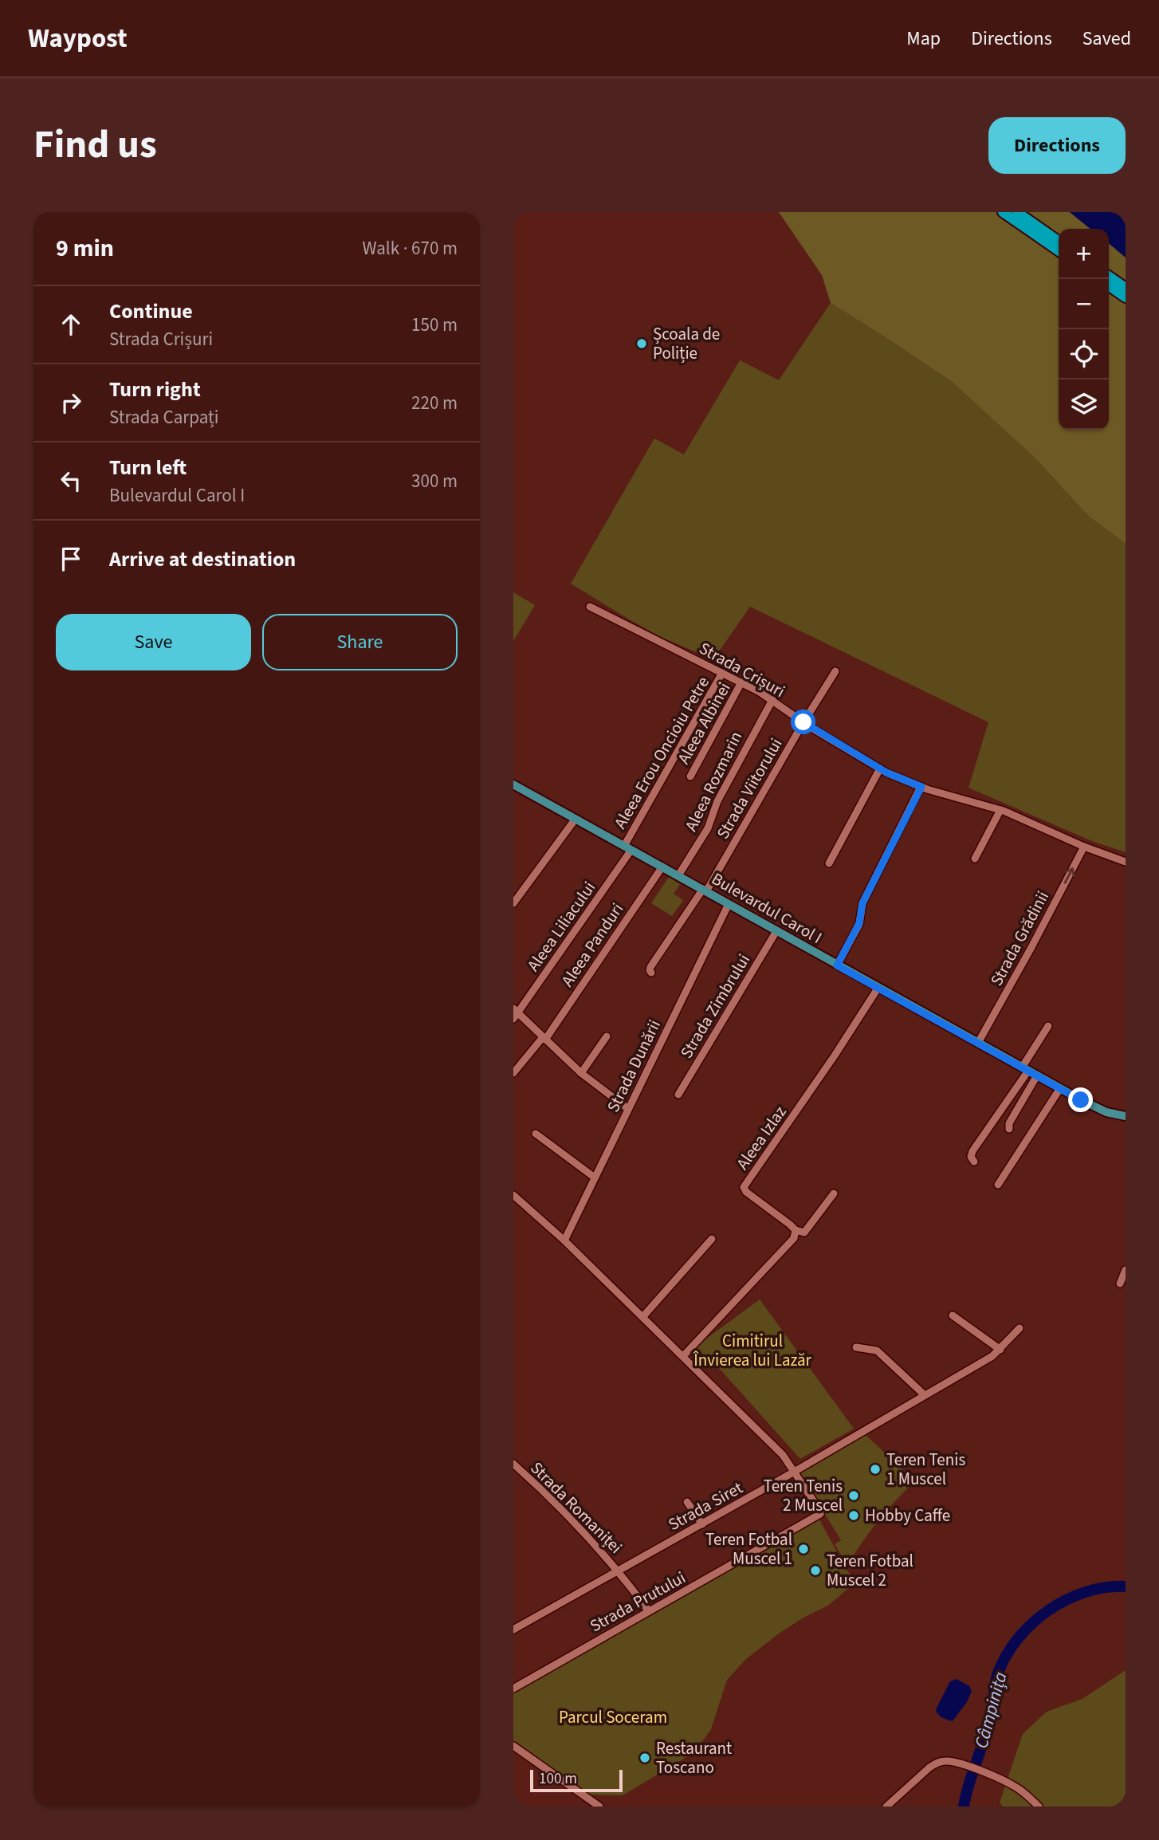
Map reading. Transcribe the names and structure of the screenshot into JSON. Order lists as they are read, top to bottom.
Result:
{
  "streets": {
    "main road": ["Bulevardul Carol I"],
    "street": [
      "Strada Crișuri",
      "Aleea Albinei",
      "Aleea Erou Oncioiu Petre",
      "Aleea Rozmarin",
      "Strada Viitorului",
      "Aleea Liliacului",
      "Strada Grădinii",
      "Aleea Panduri",
      "Strada Zimbrului",
      "Strada Dunării",
      "Aleea Izlaz",
      "Strada Siret",
      "Strada Romaniței",
      "Strada Prutului"
    ]
  },
  "crossings": [
    ["Strada Crișuri", "Aleea Albinei"],
    ["Strada Crișuri", "Aleea Erou Oncioiu Petre"],
    ["Strada Crișuri", "Aleea Rozmarin"],
    ["Strada Crișuri", "Strada Viitorului"],
    ["Strada Crișuri", "Strada Grădinii"],
    ["Aleea Erou Oncioiu Petre", "Bulevardul Carol I"],
    ["Aleea Erou Oncioiu Petre", "Aleea Liliacului"],
    ["Aleea Rozmarin", "Bulevardul Carol I"],
    ["Strada Viitorului", "Bulevardul Carol I"],
    ["Bulevardul Carol I", "Aleea Liliacului"],
    ["Bulevardul Carol I", "Strada Grădinii"],
    ["Bulevardul Carol I", "Aleea Panduri"],
    ["Bulevardul Carol I", "Strada Zimbrului"],
    ["Bulevardul Carol I", "Strada Dunării"],
    ["Bulevardul Carol I", "Aleea Izlaz"],
    ["Strada Dunării", "Strada Prutului"],
    ["Strada Siret", "Strada Romaniței"],
    ["Strada Siret", "Strada Prutului"],
    ["Strada Romaniței", "Strada Prutului"]
  ],
  "one_way": ["Strada Grădinii"],
  "water": ["Câmpinița"],
  "parks": ["Cimitirul Învierea lui Lazăr", "Parcul Soceram"],
  "places": [
    "Școala de Poliție",
    "Teren Tenis 1 Muscel",
    "Teren Tenis 2 Muscel",
    "Hobby Caffe",
    "Teren Fotbal Muscel 1",
    "Teren Fotbal Muscel 2",
    "Restaurant Toscano"
  ],
  "scale_bar": "100 m",
  "page": {
    "header": "Waypost",
    "nav": ["Map", "Directions", "Saved"],
    "title": "Find us",
    "buttons": [
      "Directions",
      ["Save", "Share"]
    ],
    "heading": ["9 min", "Walk · 670 m"],
    "map_buttons": ["+", "−"],
    "list": [
      ["Continue", "Strada Crișuri", "150 m"],
      ["Turn right", "Strada Carpați", "220 m"],
      ["Turn left", "Bulevardul Carol I", "300 m"],
      "Arrive at destination"
    ],
    "scale": "100 m"
  }
}
